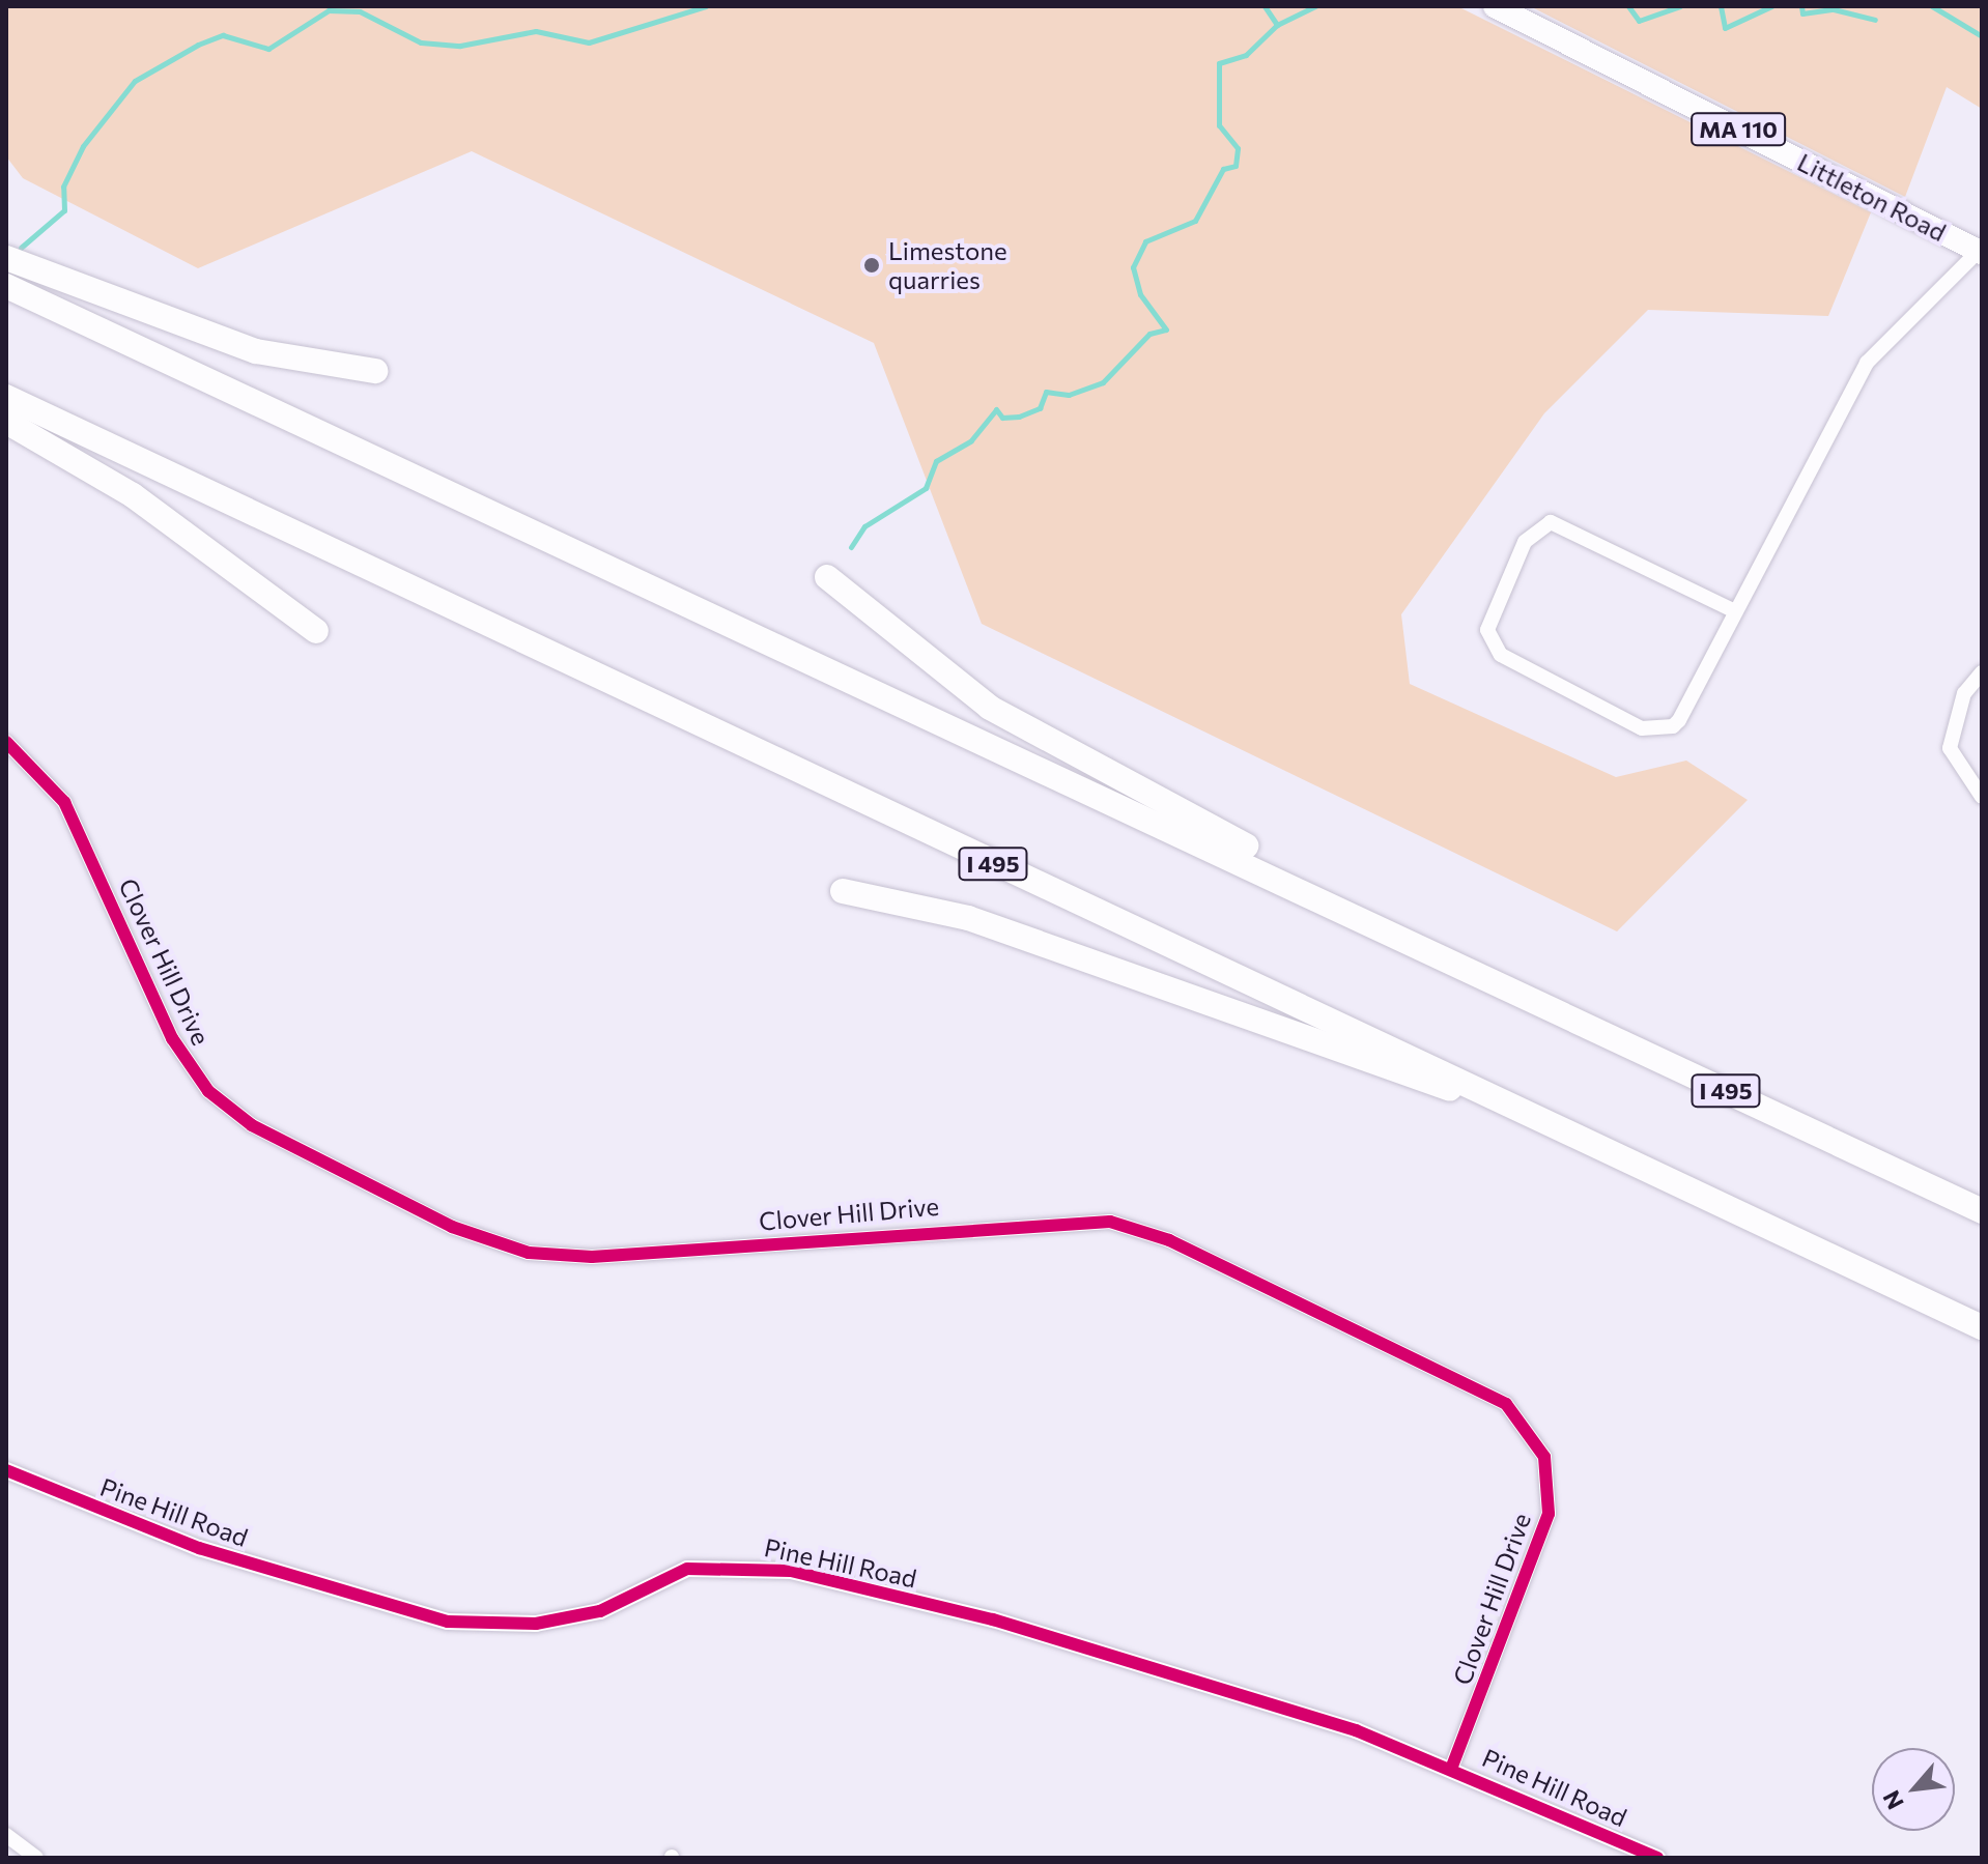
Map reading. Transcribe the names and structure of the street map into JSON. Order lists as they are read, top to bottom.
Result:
{
  "streets": {
    "highway": ["I 495"],
    "main road": ["MA 110", "Littleton Road"],
    "street": ["Clover Hill Drive", "Pine Hill Road"]
  },
  "crossings": [
    ["Clover Hill Drive", "Pine Hill Road"]
  ],
  "places": ["Limestone quarries"],
  "north": "bottom left"
}
